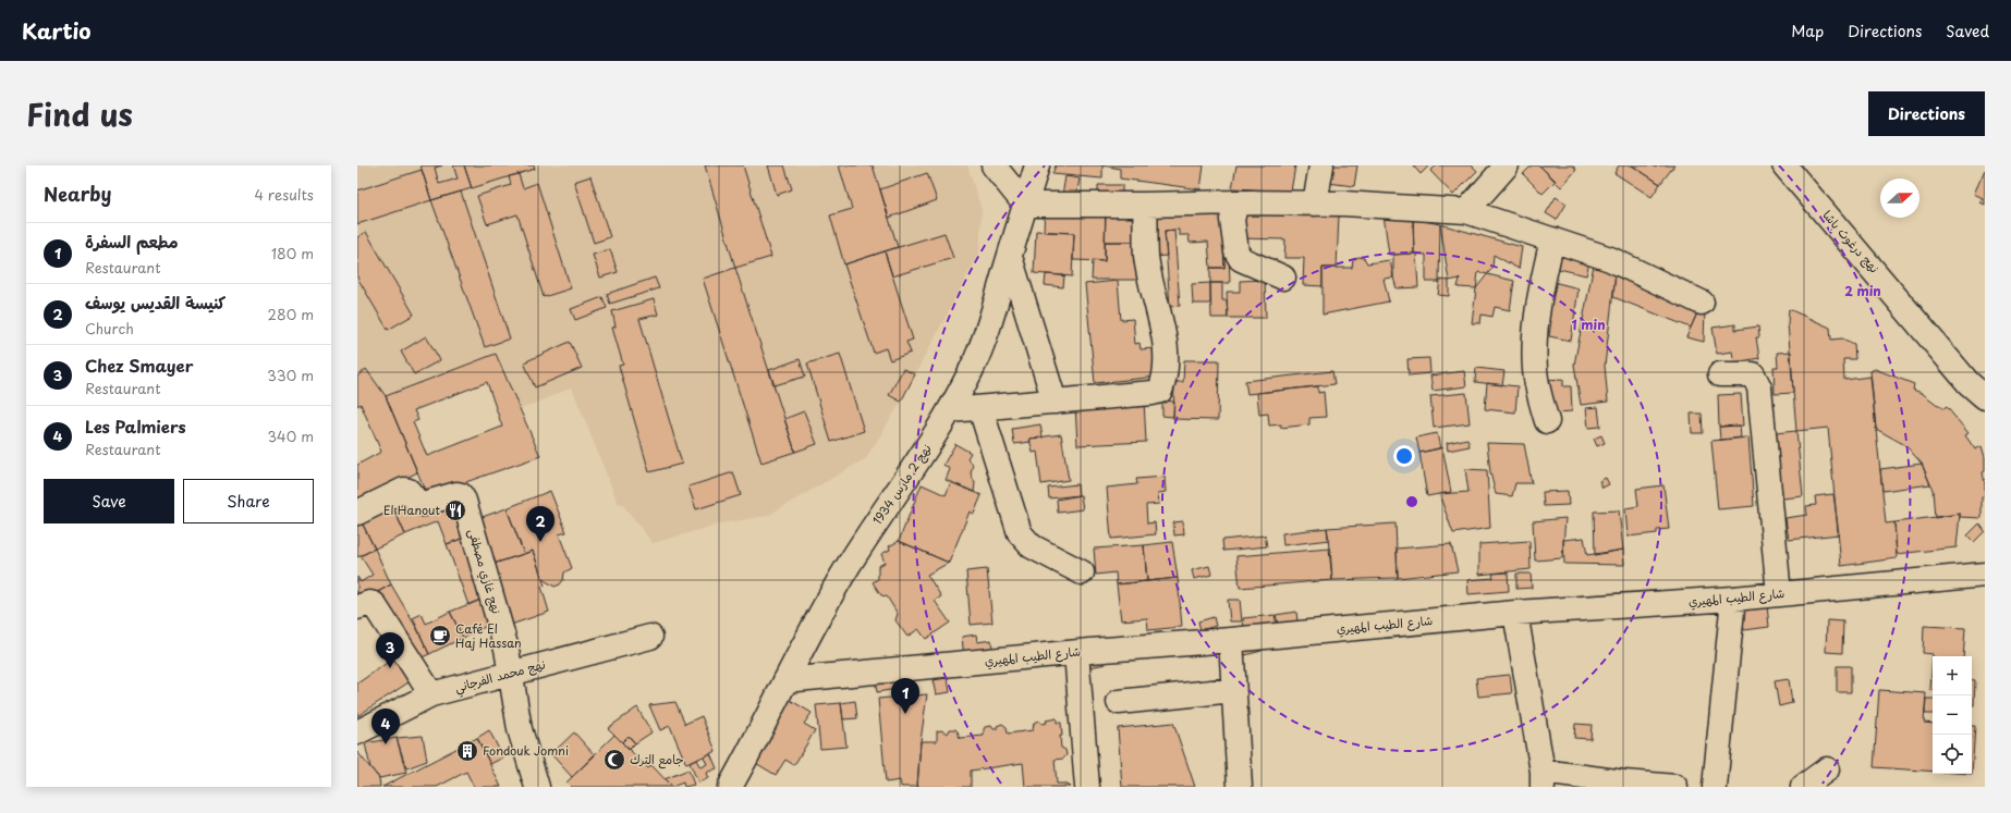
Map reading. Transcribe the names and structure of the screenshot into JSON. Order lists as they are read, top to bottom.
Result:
{
  "streets": {
    "street": [
      "نهج درغوث باشا",
      "نهج 2 مارس 1934",
      "نهج غازي مصطفى",
      "شارع الطيب المهيري",
      "نهج محمد الفرجاني"
    ]
  },
  "crossings": [
    ["نهج 2 مارس 1934", "شارع الطيب المهيري"],
    ["نهج غازي مصطفى", "نهج محمد الفرجاني"]
  ],
  "places": {
    "restaurant": ["El Hanout"],
    "cafe": ["Café El Haj Hassan"],
    "building": ["Fondouk Jomni"],
    "mosque": ["جامع الترك"]
  },
  "north": "right",
  "page": {
    "header": "Kartio",
    "nav": ["Map", "Directions", "Saved"],
    "title": "Find us",
    "buttons": [
      "Directions",
      ["Save", "Share"]
    ],
    "heading": ["Nearby", "4 results"],
    "list": [
      {
        "mark": "1",
        "name": "مطعم السفرة",
        "note": "Restaurant",
        "value": "180 m"
      },
      {
        "mark": "2",
        "name": "كنيسة القديس يوسف",
        "note": "Church",
        "value": "280 m"
      },
      {
        "mark": "3",
        "name": "Chez Smayer",
        "note": "Restaurant",
        "value": "330 m"
      },
      {
        "mark": "4",
        "name": "Les Palmiers",
        "note": "Restaurant",
        "value": "340 m"
      }
    ],
    "pins": [
      "2",
      "3",
      "1",
      "4"
    ],
    "map_buttons": ["+", "−"]
  },
  "rings": ["2 min", "1 min"]
}
